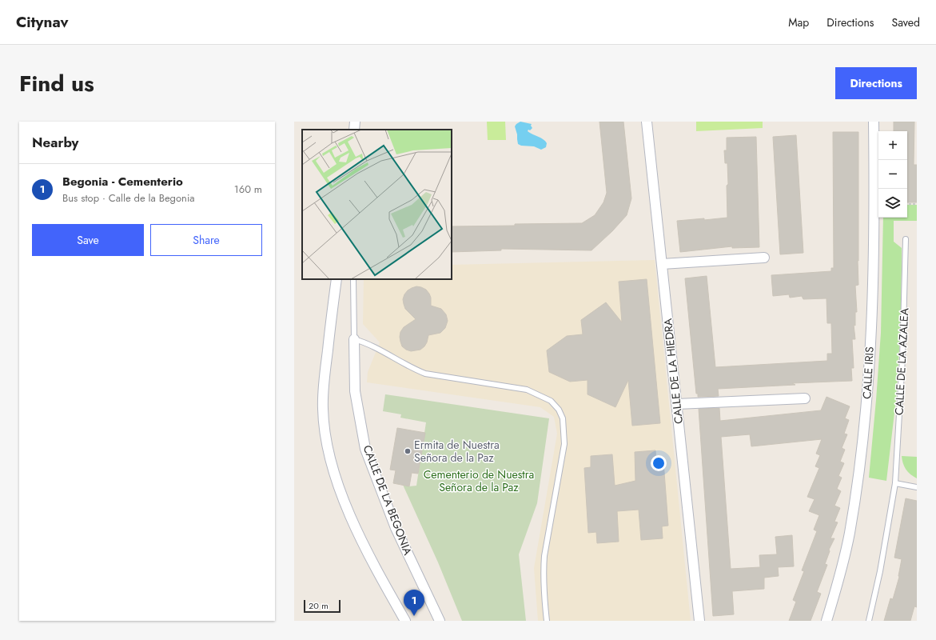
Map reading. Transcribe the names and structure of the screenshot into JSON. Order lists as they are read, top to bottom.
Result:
{
  "streets": {
    "street": ["CALLE DE LA HIEDRA", "CALLE IRIS", "CALLE DE LA BEGONIA"],
    "lane": ["CALLE DE LA AZALEA"]
  },
  "parks": ["Cementerio de Nuestra Señora de la Paz"],
  "places": ["Ermita de Nuestra Señora de la Paz"],
  "scale_bar": "20 m",
  "page": {
    "header": "Citynav",
    "nav": ["Map", "Directions", "Saved"],
    "title": "Find us",
    "buttons": [
      "Directions",
      ["Save", "Share"]
    ],
    "heading": "Nearby",
    "map_buttons": ["+", "−"],
    "list": [
      {
        "mark": "1",
        "name": "Begonia - Cementerio",
        "note": "Bus stop · Calle de la Begonia",
        "value": "160 m"
      }
    ],
    "pins": "1",
    "scale": "20 m"
  }
}
